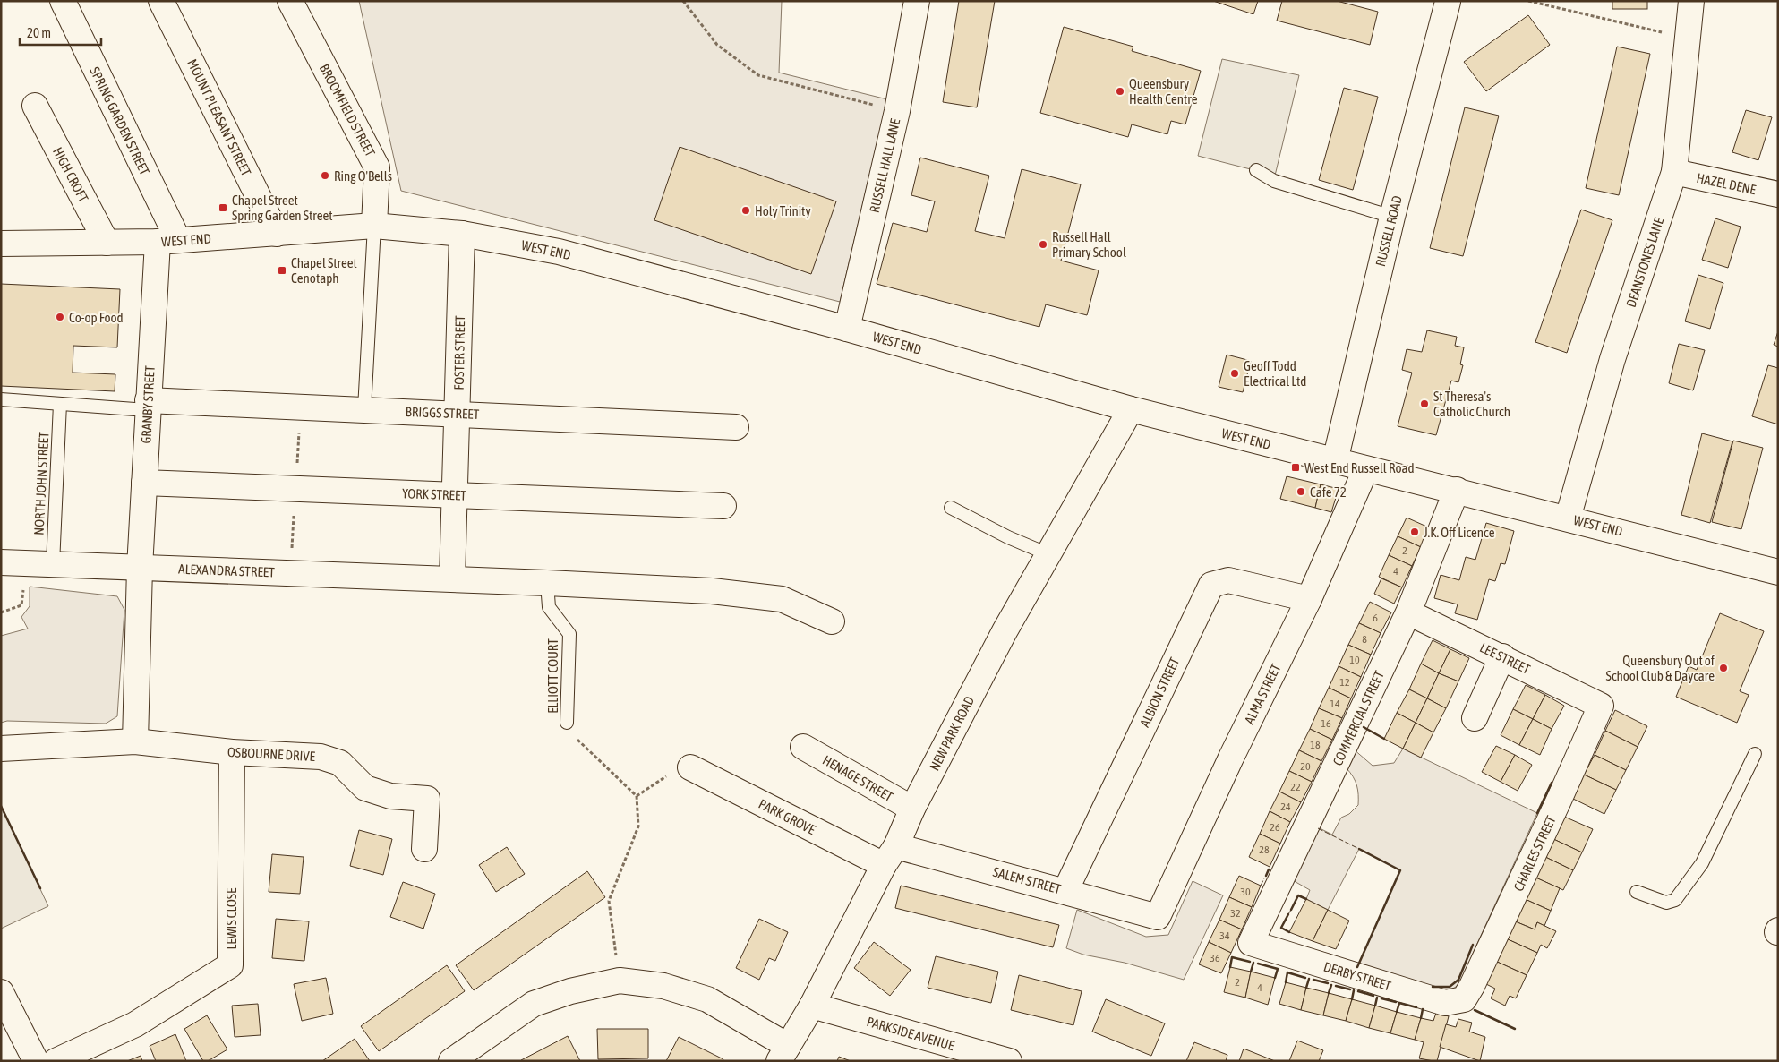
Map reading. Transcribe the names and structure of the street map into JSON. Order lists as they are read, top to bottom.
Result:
{
  "streets": {
    "street": [
      "BROOMFIELD STREET",
      "MOUNT PLEASANT STREET",
      "SPRING GARDEN STREET",
      "RUSSELL HALL LANE",
      "HIGH CROFT",
      "HAZEL DENE",
      "RUSSELL ROAD",
      "WEST END",
      "DEANSTONES LANE",
      "FOSTER STREET",
      "GRANBY STREET",
      "BRIGGS STREET",
      "YORK STREET",
      "ALEXANDRA STREET",
      "LEE STREET",
      "ALBION STREET",
      "ALMA STREET",
      "COMMERCIAL STREET",
      "NEW PARK ROAD",
      "OSBOURNE DRIVE",
      "HENAGE STREET",
      "PARK GROVE",
      "CHARLES STREET",
      "SALEM STREET",
      "LEWIS CLOSE",
      "DERBY STREET",
      "PARKSIDE AVENUE"
    ],
    "lane": ["NORTH JOHN STREET", "ELLIOTT COURT"]
  },
  "crossings": [
    ["BROOMFIELD STREET", "WEST END"],
    ["MOUNT PLEASANT STREET", "WEST END"],
    ["SPRING GARDEN STREET", "WEST END"],
    ["SPRING GARDEN STREET", "GRANBY STREET"],
    ["RUSSELL HALL LANE", "WEST END"],
    ["HIGH CROFT", "WEST END"],
    ["HAZEL DENE", "DEANSTONES LANE"],
    ["RUSSELL ROAD", "WEST END"],
    ["WEST END", "DEANSTONES LANE"],
    ["WEST END", "FOSTER STREET"],
    ["WEST END", "GRANBY STREET"],
    ["WEST END", "ALMA STREET"],
    ["WEST END", "COMMERCIAL STREET"],
    ["WEST END", "NEW PARK ROAD"],
    ["FOSTER STREET", "BRIGGS STREET"],
    ["FOSTER STREET", "YORK STREET"],
    ["FOSTER STREET", "ALEXANDRA STREET"],
    ["GRANBY STREET", "BRIGGS STREET"],
    ["GRANBY STREET", "YORK STREET"],
    ["GRANBY STREET", "ALEXANDRA STREET"],
    ["NORTH JOHN STREET", "ALEXANDRA STREET"],
    ["ALEXANDRA STREET", "ELLIOTT COURT"],
    ["LEE STREET", "COMMERCIAL STREET"],
    ["LEE STREET", "CHARLES STREET"],
    ["ALBION STREET", "ALMA STREET"],
    ["ALBION STREET", "SALEM STREET"],
    ["ALMA STREET", "SALEM STREET"],
    ["COMMERCIAL STREET", "DERBY STREET"],
    ["NEW PARK ROAD", "HENAGE STREET"],
    ["NEW PARK ROAD", "PARK GROVE"],
    ["NEW PARK ROAD", "SALEM STREET"],
    ["NEW PARK ROAD", "PARKSIDE AVENUE"],
    ["OSBOURNE DRIVE", "LEWIS CLOSE"],
    ["PARK GROVE", "SALEM STREET"],
    ["CHARLES STREET", "DERBY STREET"]
  ],
  "places": {
    "other": [
      "Queensbury Health Centre",
      "Ring O'Bells",
      "Holy Trinity",
      "Russell Hall Primary School",
      "Co-op Food",
      "Geoff Todd Electrical Ltd",
      "St Theresa's Catholic Church",
      "Cafe 72",
      "J.K. Off Licence",
      "Queensbury Out of School Club & Daycare"
    ],
    "transit": ["Chapel Street Spring Garden Street", "Chapel Street Cenotaph", "West End Russell Road"]
  },
  "house_numbers": [
    "2",
    "4",
    "6",
    "8",
    "10",
    "12",
    "14",
    "16",
    "18",
    "20",
    "22",
    "24",
    "26",
    "28",
    "30",
    "32",
    "34",
    "36",
    "2",
    "4"
  ],
  "scale_bar": "20 m"
}
